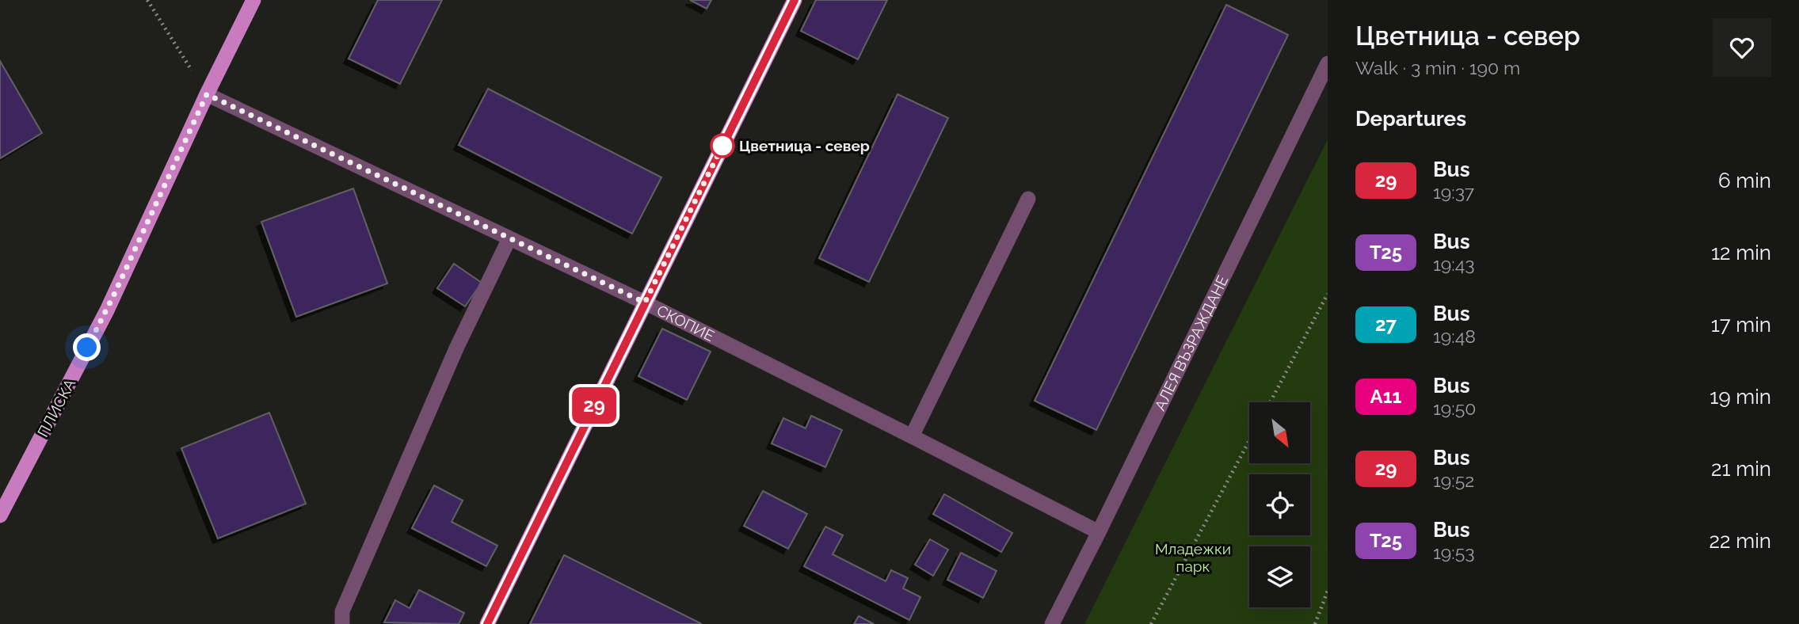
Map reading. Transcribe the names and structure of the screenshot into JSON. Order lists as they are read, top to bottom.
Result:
{
  "streets": {
    "main road": ["ПЛИСКА"],
    "street": ["СКОПИЕ", "АЛЕЯ ВЪЗРАЖДАНЕ"]
  },
  "crossings": [
    ["СКОПИЕ", "АЛЕЯ ВЪЗРАЖДАНЕ"],
    ["СКОПИЕ", "ПЛИСКА"]
  ],
  "parks": ["Младежки парк"],
  "places": ["Цветница - север"],
  "lines": ["bus line 29"],
  "north": "bottom right",
  "page": {
    "on_map": "29",
    "heading": [
      ["Цветница - север", "Walk · 3 min · 190 m"],
      "Departures"
    ],
    "list": [
      {
        "mark": "29",
        "name": "Bus",
        "note": "19:37",
        "value": "6 min"
      },
      {
        "mark": "Т25",
        "name": "Bus",
        "note": "19:43",
        "value": "12 min"
      },
      {
        "mark": "27",
        "name": "Bus",
        "note": "19:48",
        "value": "17 min"
      },
      {
        "mark": "А11",
        "name": "Bus",
        "note": "19:50",
        "value": "19 min"
      },
      {
        "mark": "29",
        "name": "Bus",
        "note": "19:52",
        "value": "21 min"
      },
      {
        "mark": "Т25",
        "name": "Bus",
        "note": "19:53",
        "value": "22 min"
      }
    ]
  }
}
